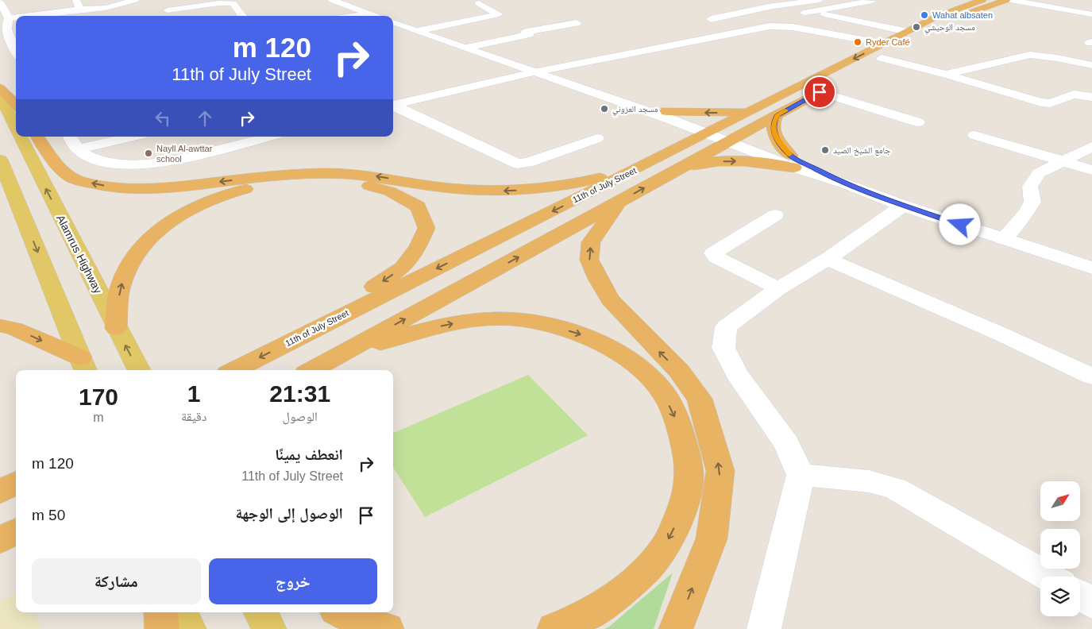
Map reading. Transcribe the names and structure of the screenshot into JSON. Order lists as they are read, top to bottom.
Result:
{
  "streets": {
    "highway": ["11th of July Street"],
    "main road": ["Alamrus Highway"]
  },
  "places": [
    "Wahat albsaten",
    "مسجد الوحيشي",
    "Ryder Café",
    "مسجد العزوني",
    "جامع الشيخ الصيد",
    "Nayll Al-awttar school"
  ],
  "north": "top right",
  "page": {
    "turn": ["120 m", "11th of July Street"],
    "eta": [
      "21:31",
      "الوصول",
      "1",
      "دقيقة",
      "170",
      "m"
    ],
    "list": [
      {
        "name": "انعطف يمينًا",
        "note": "11th of July Street",
        "value": "120 m"
      },
      {
        "name": "الوصول إلى الوجهة",
        "value": "50 m"
      }
    ],
    "buttons": ["خروج", "مشاركة"]
  }
}
